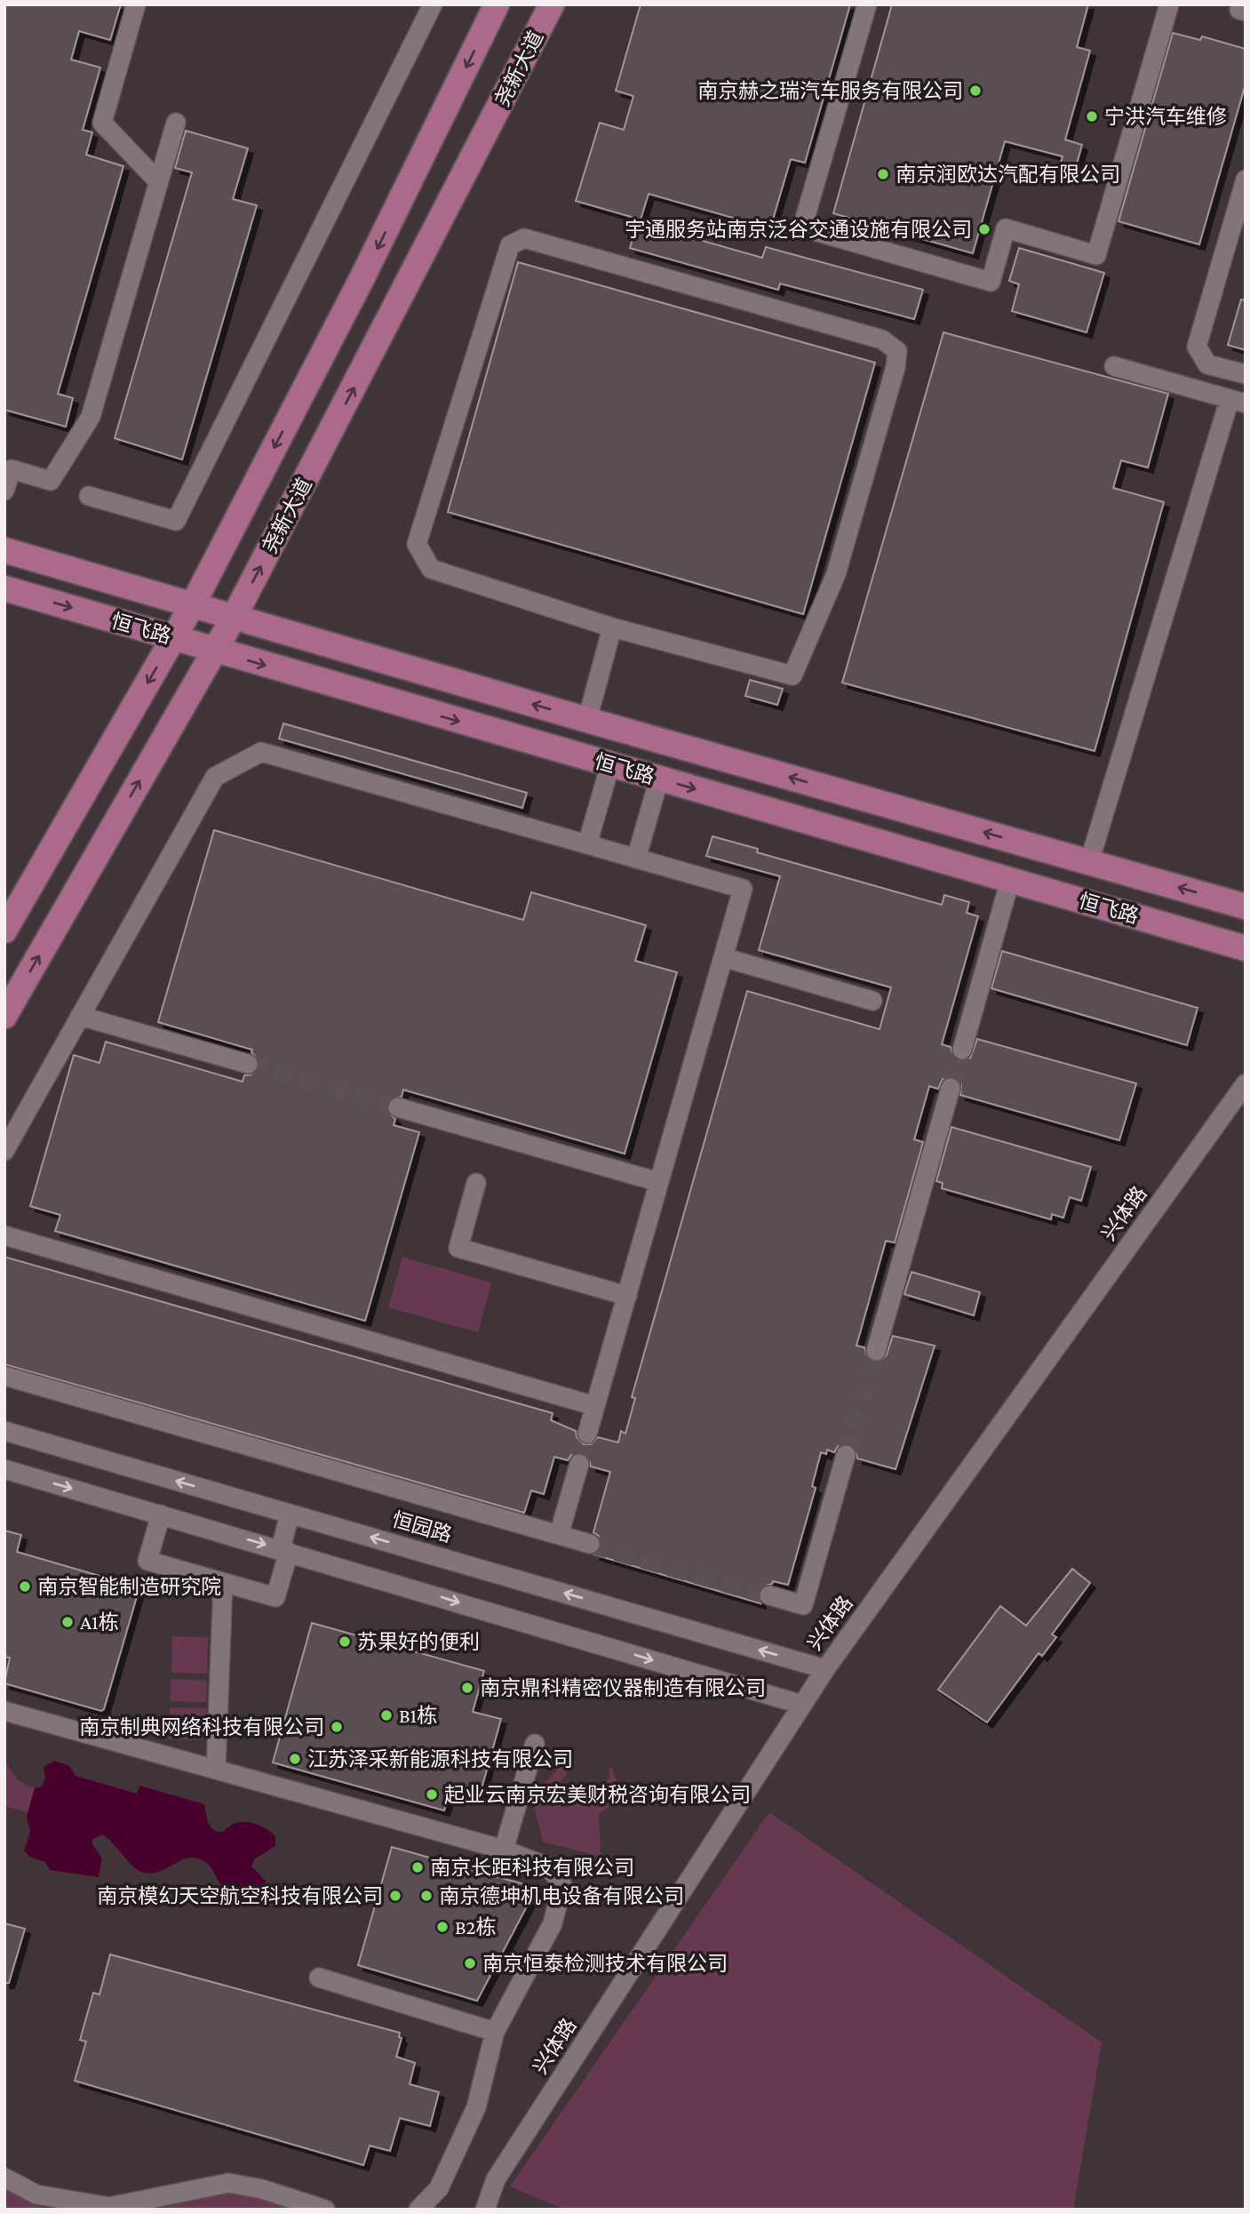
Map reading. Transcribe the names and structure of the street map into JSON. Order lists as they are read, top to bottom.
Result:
{
  "streets": {
    "main road": ["尧新大道", "恒飞路"],
    "street": ["兴体路", "恒园路"]
  },
  "crossings": [
    ["尧新大道", "恒飞路"],
    ["兴体路", "恒园路"]
  ],
  "places": [
    "南京赫之瑞汽车服务有限公司",
    "宁洪汽车维修",
    "南京润欧达汽配有限公司",
    "宇通服务站南京泛谷交通设施有限公司",
    "南京智能制造研究院",
    "A1栋",
    "苏果好的便利",
    "南京鼎科精密仪器制造有限公司",
    "B1栋",
    "南京制典网络科技有限公司",
    "江苏泽采新能源科技有限公司",
    "起业云南京宏美财税咨询有限公司",
    "南京长距科技有限公司",
    "南京模幻天空航空科技有限公司",
    "南京德坤机电设备有限公司",
    "B2栋",
    "南京恒泰检测技术有限公司"
  ]
}
